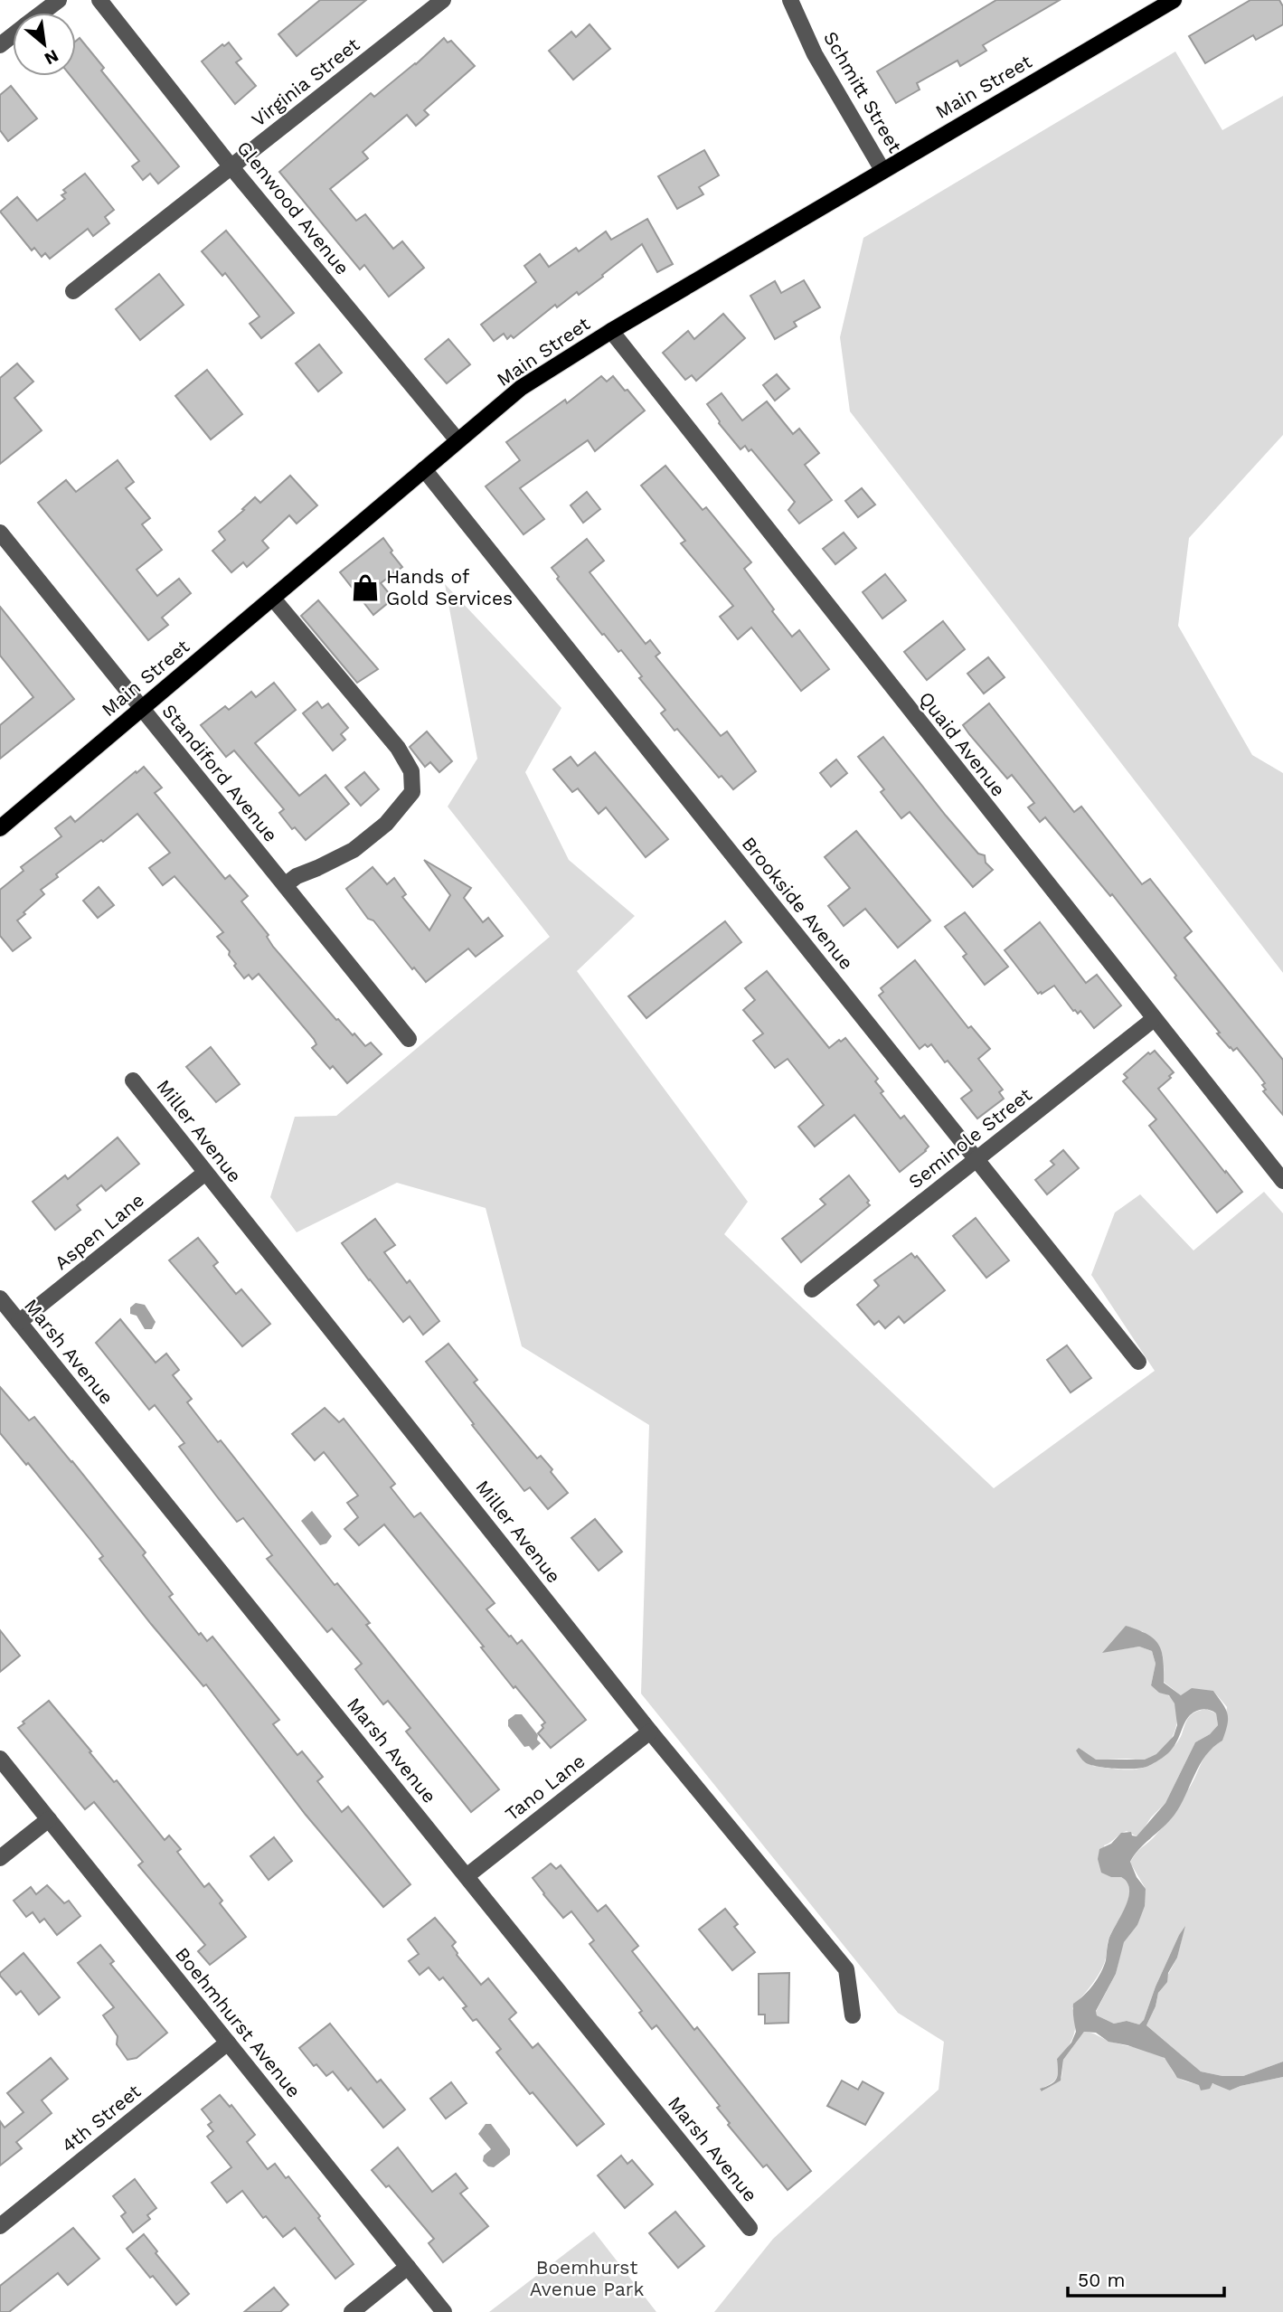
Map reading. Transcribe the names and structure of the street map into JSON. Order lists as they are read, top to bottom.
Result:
{
  "streets": {
    "main road": ["Main Street"],
    "street": [
      "Virginia Street",
      "Schmitt Street",
      "Glenwood Avenue",
      "Quaid Avenue",
      "Standiford Avenue",
      "Brookside Avenue",
      "Miller Avenue",
      "Seminole Street",
      "Aspen Lane",
      "Marsh Avenue",
      "Tano Lane",
      "Boehmhurst Avenue",
      "4th Street"
    ]
  },
  "crossings": [
    ["Virginia Street", "Glenwood Avenue"],
    ["Main Street", "Schmitt Street"],
    ["Main Street", "Glenwood Avenue"],
    ["Main Street", "Quaid Avenue"],
    ["Main Street", "Standiford Avenue"],
    ["Main Street", "Brookside Avenue"],
    ["Quaid Avenue", "Seminole Street"],
    ["Brookside Avenue", "Seminole Street"],
    ["Miller Avenue", "Aspen Lane"],
    ["Miller Avenue", "Tano Lane"],
    ["Aspen Lane", "Marsh Avenue"],
    ["Marsh Avenue", "Tano Lane"],
    ["Boehmhurst Avenue", "4th Street"]
  ],
  "parks": ["Boemhurst Avenue Park"],
  "places": {
    "shop": ["Hands of Gold Services"]
  },
  "scale_bar": "50 m",
  "north": "bottom right"
}
